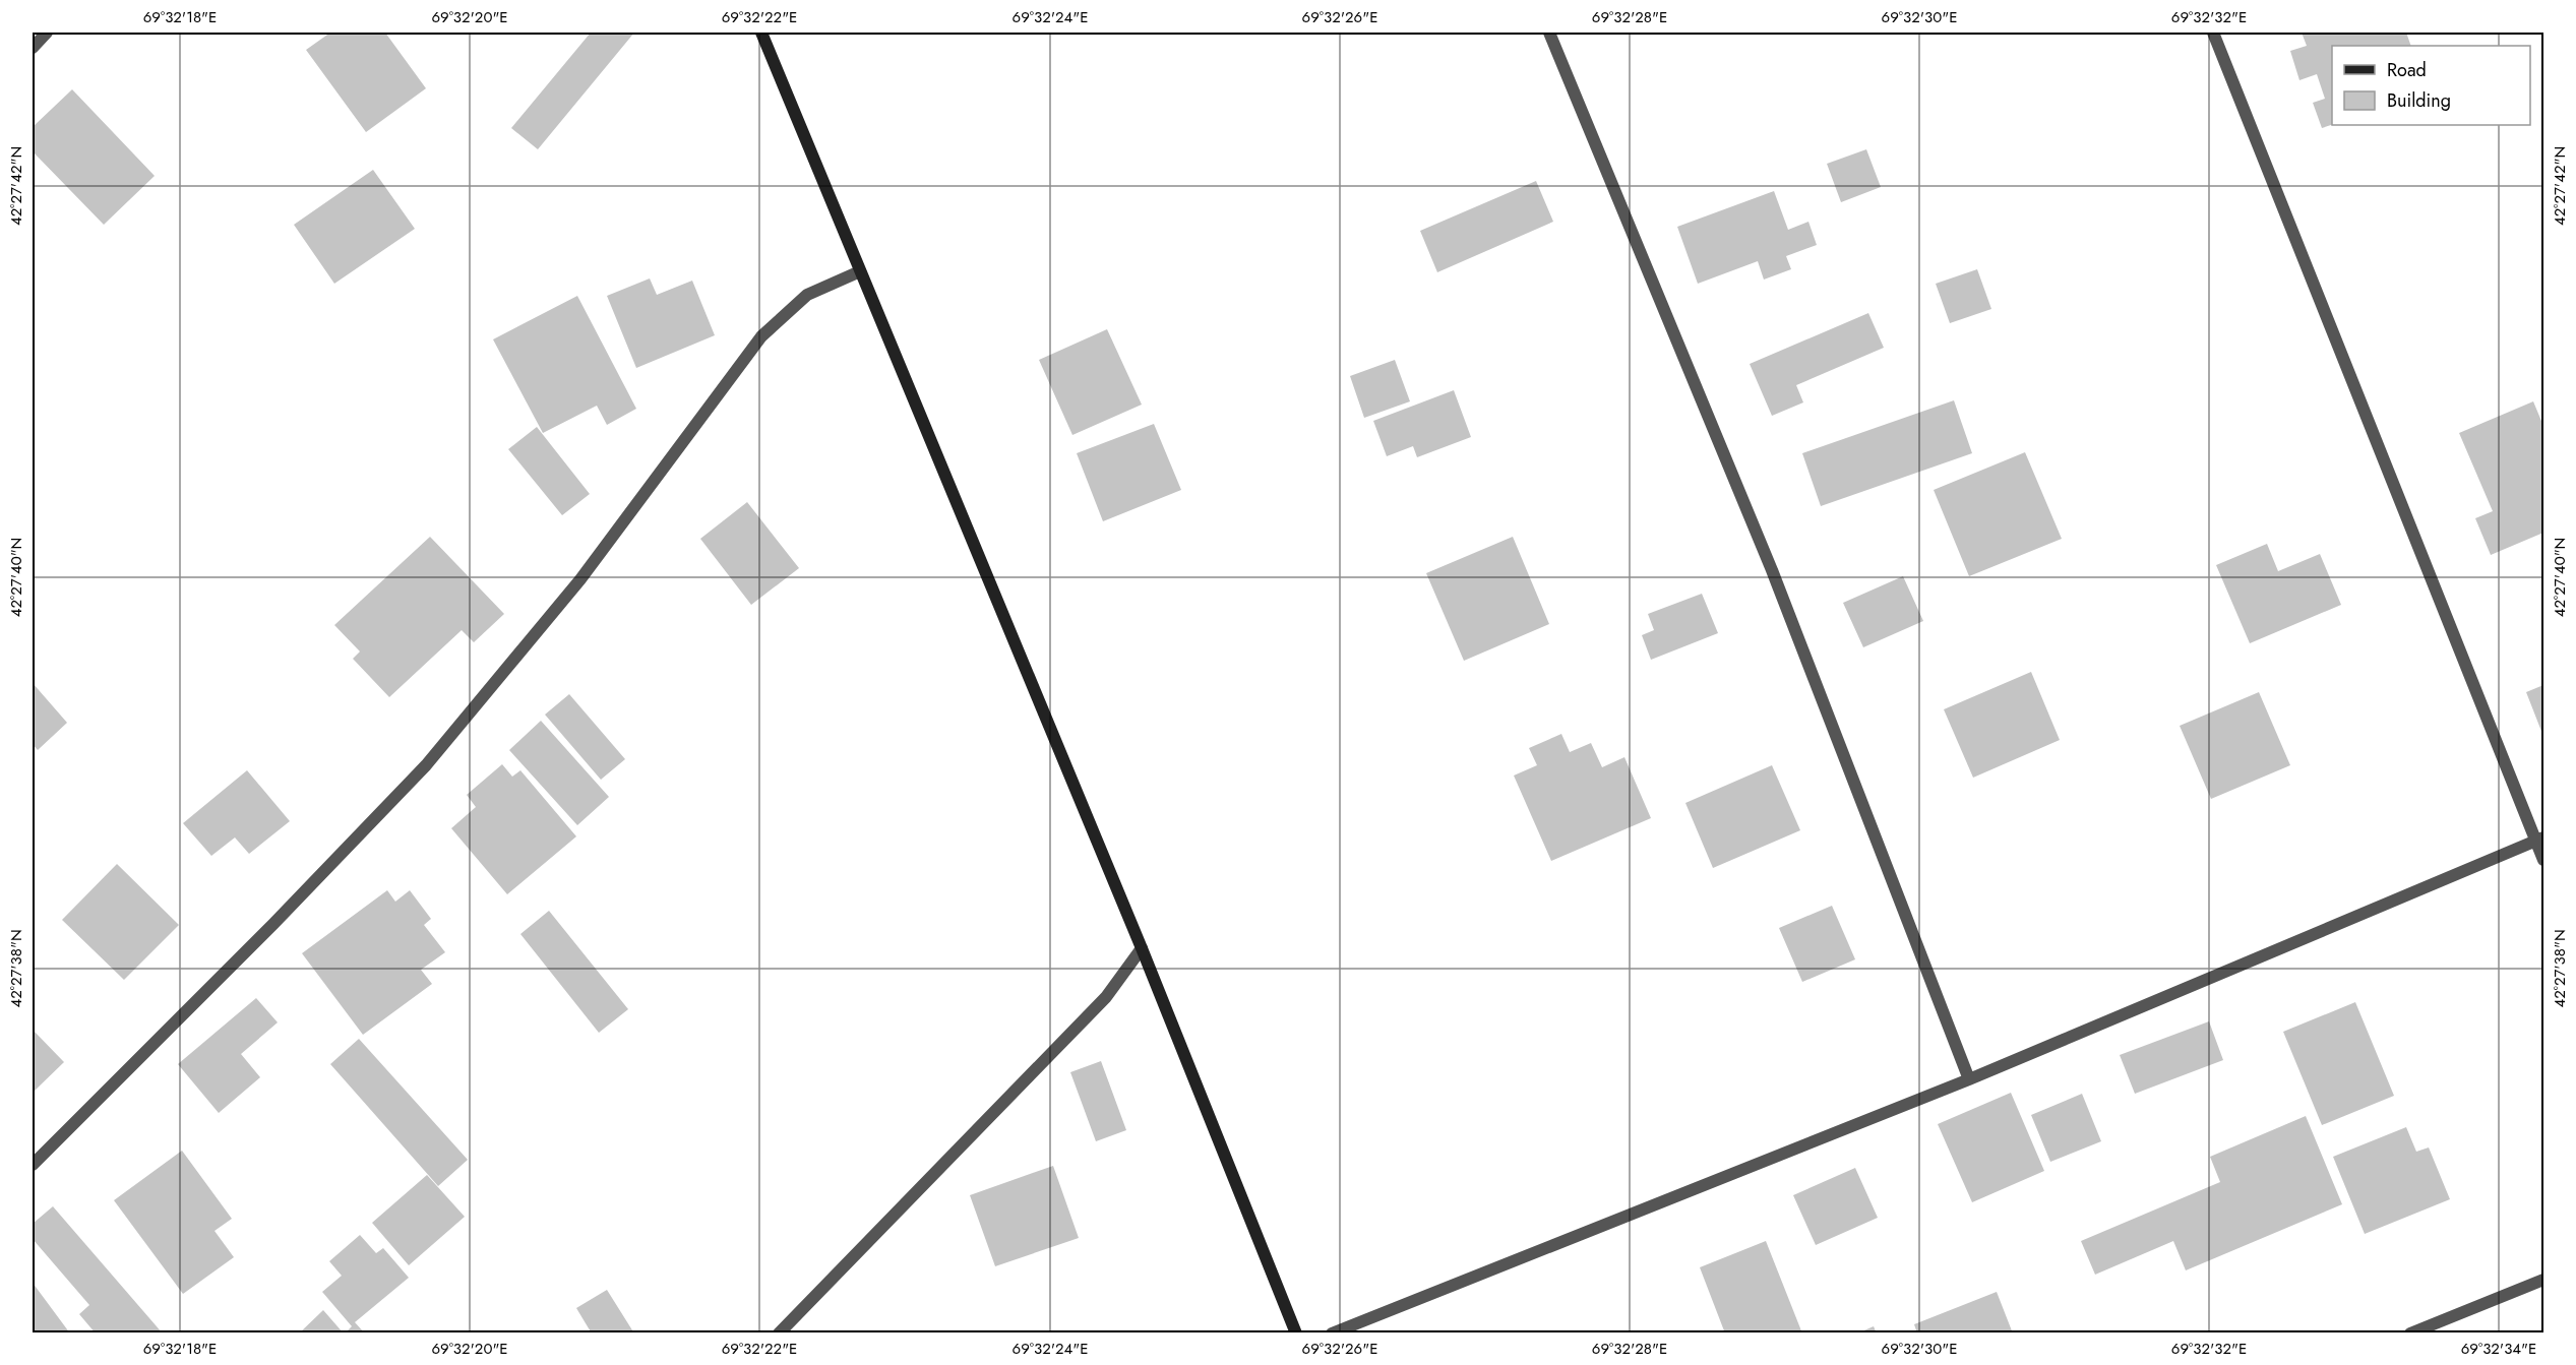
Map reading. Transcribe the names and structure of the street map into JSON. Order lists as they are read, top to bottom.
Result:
{
  "legend": ["Road", "Building"],
  "coordinates": [
    "69°32'18\"E",
    "69°32'20\"E",
    "69°32'22\"E",
    "69°32'24\"E",
    "69°32'26\"E",
    "69°32'28\"E",
    "69°32'30\"E",
    "69°32'32\"E",
    "42°27'42\"N",
    "42°27'40\"N",
    "42°27'38\"N",
    "69°32'34\"E"
  ]
}
